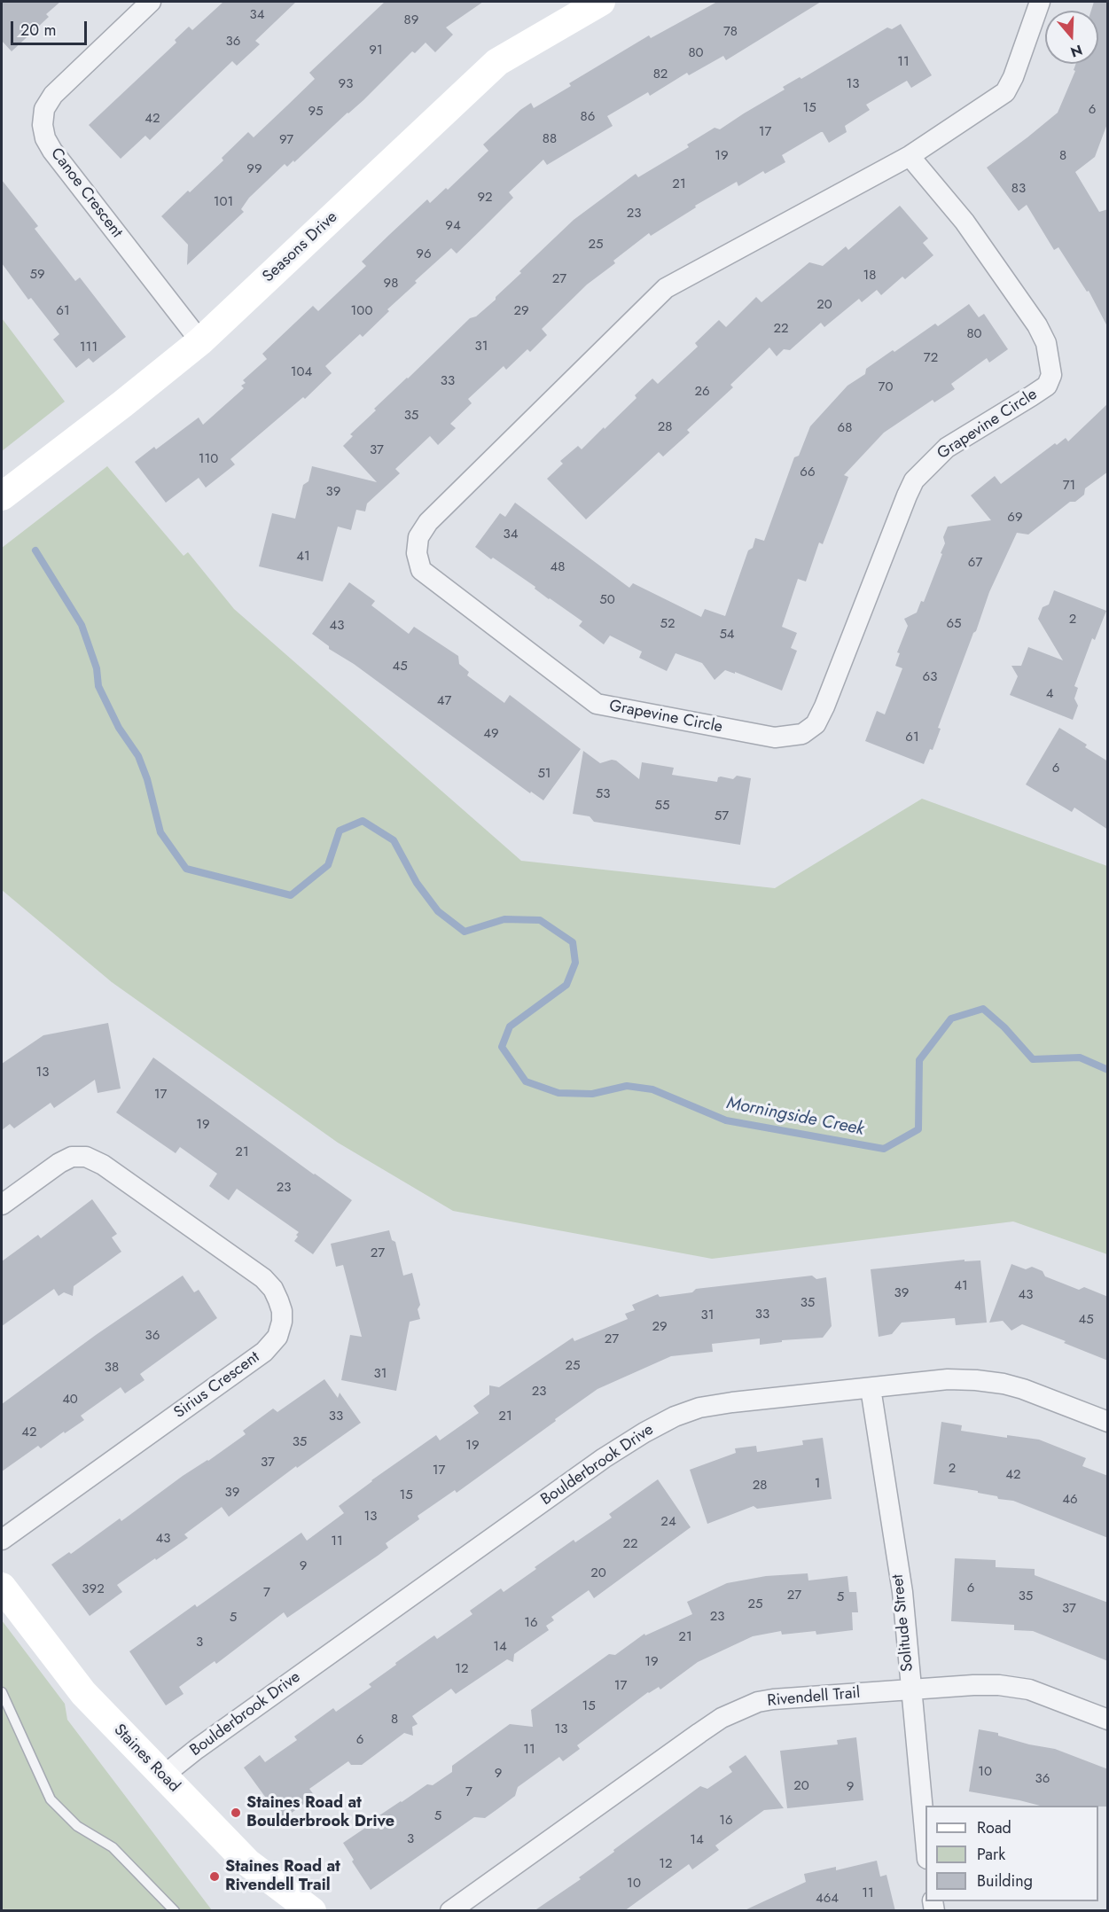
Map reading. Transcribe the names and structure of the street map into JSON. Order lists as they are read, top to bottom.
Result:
{
  "streets": {
    "street": [
      "Canoe Crescent",
      "Seasons Drive",
      "Grapevine Circle",
      "Sirius Crescent",
      "Boulderbrook Drive",
      "Solitude Street",
      "Rivendell Trail",
      "Staines Road"
    ]
  },
  "crossings": [
    ["Canoe Crescent", "Seasons Drive"],
    ["Boulderbrook Drive", "Solitude Street"],
    ["Boulderbrook Drive", "Staines Road"],
    ["Solitude Street", "Rivendell Trail"]
  ],
  "water": ["Morningside Creek"],
  "places": ["Staines Road at Boulderbrook Drive", "Staines Road at Rivendell Trail"],
  "house_numbers": [
    "34",
    "89",
    "78",
    "36",
    "91",
    "80",
    "11",
    "82",
    "93",
    "13",
    "15",
    "6",
    "95",
    "86",
    "42",
    "17",
    "88",
    "97",
    "19",
    "8",
    "99",
    "21",
    "83",
    "92",
    "101",
    "23",
    "94",
    "25",
    "96",
    "59",
    "18",
    "27",
    "98",
    "20",
    "61",
    "100",
    "29",
    "22",
    "80",
    "31",
    "111",
    "72",
    "104",
    "33",
    "70",
    "26",
    "35",
    "28",
    "68",
    "37",
    "110",
    "66",
    "71",
    "39",
    "69",
    "34",
    "41",
    "67",
    "48",
    "50",
    "2",
    "52",
    "65",
    "43",
    "54",
    "45",
    "63",
    "4",
    "47",
    "49",
    "61",
    "6",
    "51",
    "53",
    "55",
    "57",
    "13",
    "17",
    "19",
    "21",
    "23",
    "27",
    "41",
    "39",
    "43",
    "35",
    "33",
    "31",
    "45",
    "29",
    "36",
    "27",
    "25",
    "38",
    "31",
    "23",
    "40",
    "33",
    "21",
    "42",
    "35",
    "19",
    "37",
    "2",
    "17",
    "42",
    "1",
    "28",
    "39",
    "15",
    "46",
    "13",
    "24",
    "43",
    "11",
    "22",
    "9",
    "20",
    "6",
    "392",
    "7",
    "27",
    "35",
    "5",
    "25",
    "37",
    "23",
    "5",
    "16",
    "21",
    "3",
    "14",
    "19",
    "12",
    "17",
    "15",
    "8",
    "13",
    "6",
    "11",
    "10",
    "9",
    "36",
    "20",
    "9",
    "7",
    "5",
    "16",
    "3",
    "14",
    "12",
    "10",
    "11",
    "464"
  ],
  "legend": ["Road", "Park", "Building"],
  "scale_bar": "20 m",
  "north": "bottom"
}
